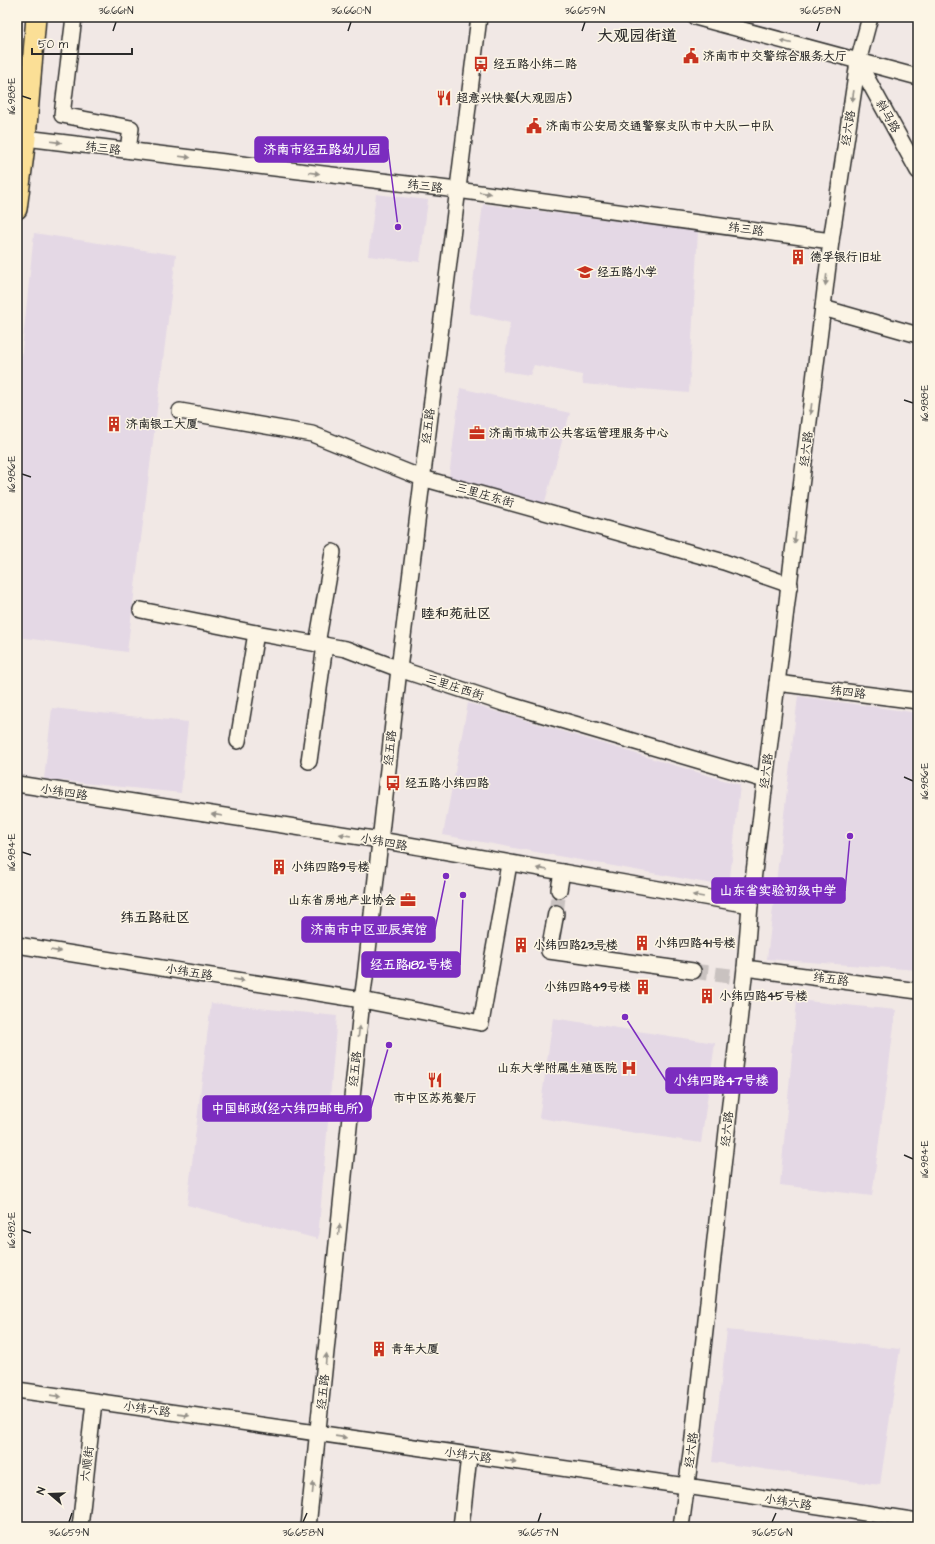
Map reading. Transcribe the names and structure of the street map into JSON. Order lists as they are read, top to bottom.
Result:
{
  "streets": {
    "street": [
      "斜马路",
      "经六路",
      "纬三路",
      "经五路",
      "三里庄东街",
      "三里庄西街",
      "纬四路",
      "小纬四路",
      "小纬五路",
      "纬五路",
      "小纬六路",
      "六顺街"
    ]
  },
  "crossings": [
    ["斜马路", "经六路"],
    ["经六路", "纬三路"],
    ["经六路", "三里庄东街"],
    ["经六路", "三里庄西街"],
    ["经六路", "纬四路"],
    ["经六路", "小纬四路"],
    ["经六路", "纬五路"],
    ["经六路", "小纬六路"],
    ["纬三路", "经五路"],
    ["经五路", "三里庄东街"],
    ["经五路", "三里庄西街"],
    ["经五路", "小纬四路"],
    ["经五路", "小纬五路"],
    ["经五路", "小纬六路"],
    ["小纬四路", "小纬五路"],
    ["小纬六路", "六顺街"]
  ],
  "one_way": [
    "纬三路",
    "小纬四路",
    "小纬五路",
    "小纬六路"
  ],
  "districts": ["大观园街道", "睦和苑社区", "纬五路社区"],
  "places": {
    "public building": ["济南市中交警综合服务大厅", "济南市公安局交通警察支队市中大队一中队"],
    "bus stop": ["经五路小纬二路", "经五路小纬四路"],
    "restaurant": ["超意兴快餐(大观园店)", "市中区苏苑餐厅"],
    "other": [
      "济南市经五路幼儿园",
      "山东省实验初级中学",
      "济南市中区亚辰宾馆",
      "经五路182号楼",
      "小纬四路47号楼",
      "中国邮政(经六纬四邮电所)"
    ],
    "building": [
      "德孚银行旧址",
      "济南银工大厦",
      "小纬四路9号楼",
      "小纬四路41号楼",
      "小纬四路23号楼",
      "小纬四路49号楼",
      "小纬四路45号楼",
      "青年大厦"
    ],
    "school or university": ["经五路小学"],
    "office": ["济南市城市公共客运管理服务中心", "山东省房地产业协会"],
    "hospital": ["山东大学附属生殖医院"]
  },
  "scale_bar": "50 m",
  "north": "left",
  "coordinates": [
    "36.661°N",
    "36.660°N",
    "36.659°N",
    "36.658°N",
    "116.988°E",
    "116.986°E",
    "116.984°E",
    "116.982°E",
    "36.657°N",
    "36.656°N"
  ]
}
